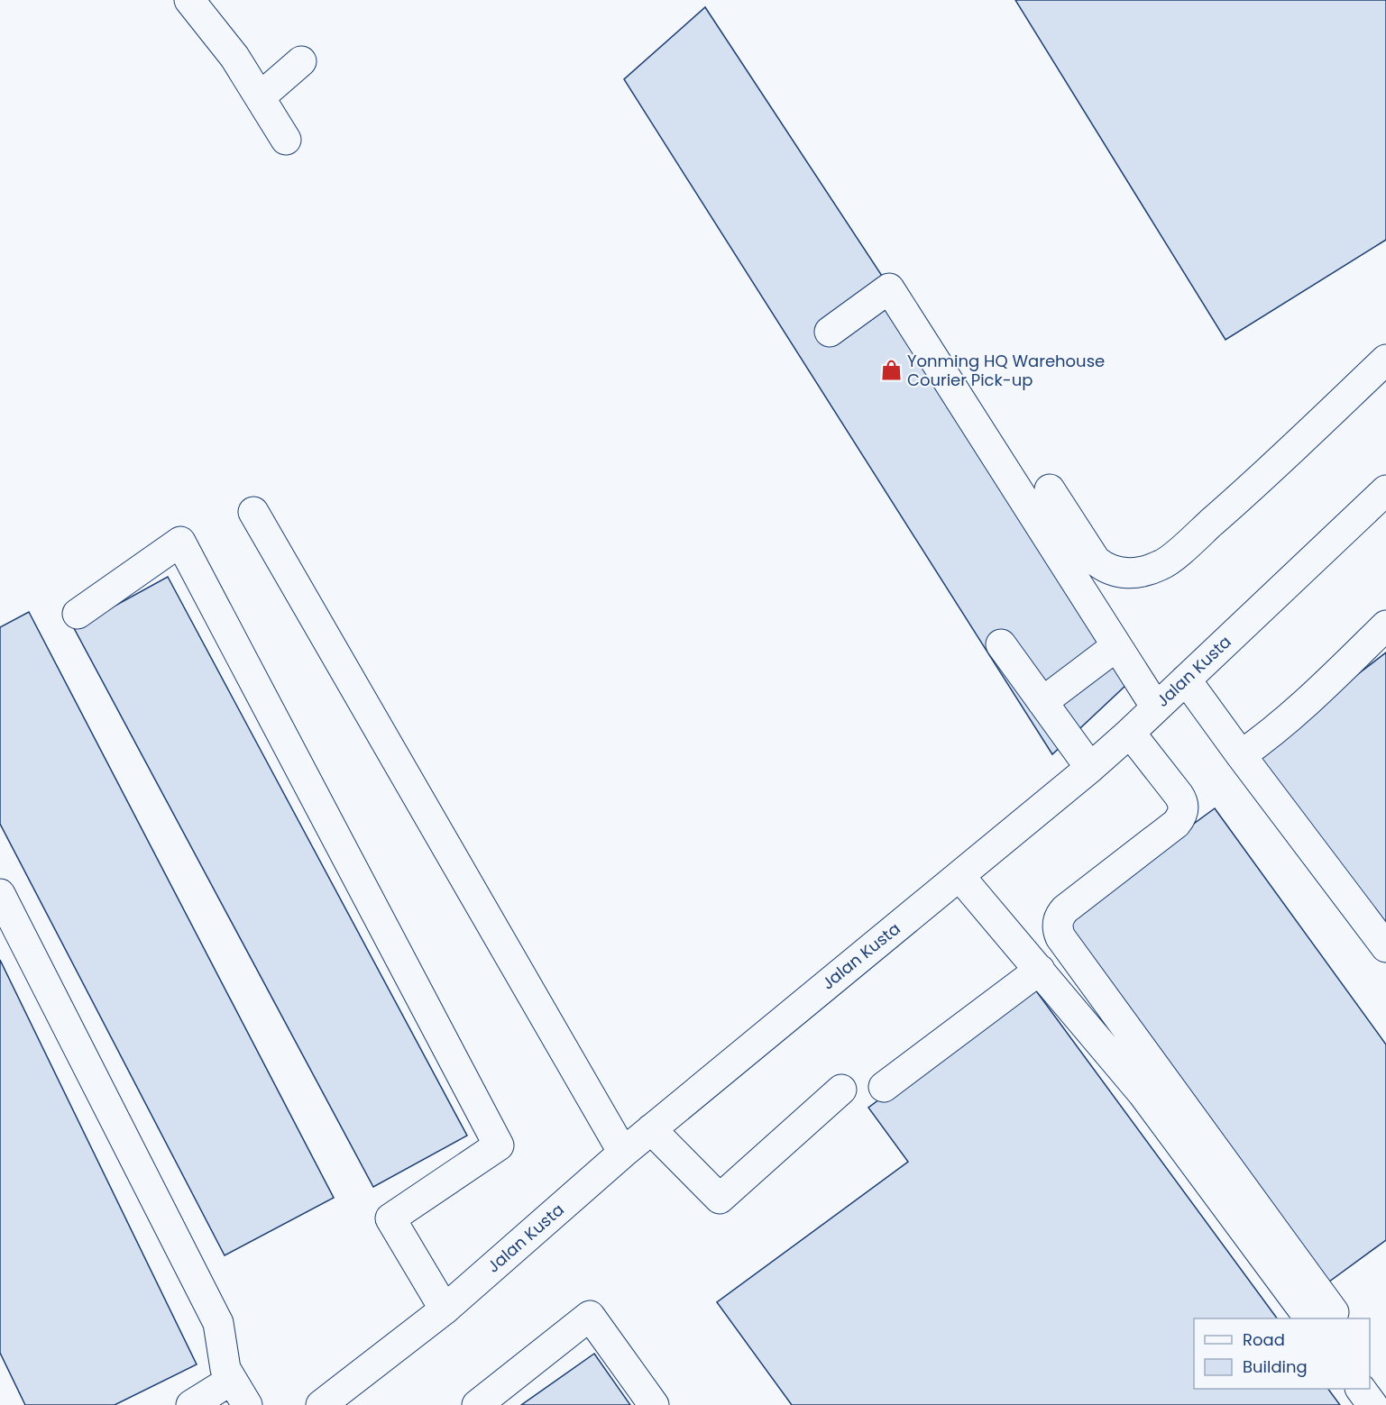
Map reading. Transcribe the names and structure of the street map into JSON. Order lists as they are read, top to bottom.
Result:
{
  "streets": {
    "street": ["Jalan Kusta"]
  },
  "places": {
    "shop": ["Yonming HQ Warehouse Courier Pick-up"]
  },
  "legend": ["Road", "Building"]
}
